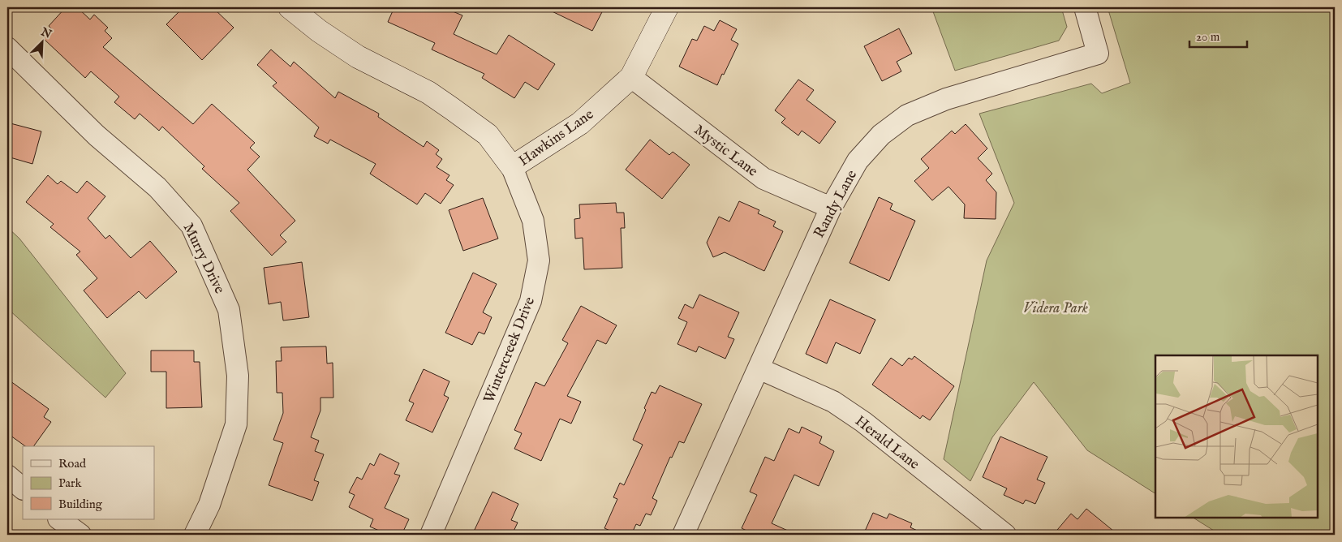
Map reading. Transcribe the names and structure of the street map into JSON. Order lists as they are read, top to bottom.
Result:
{
  "streets": {
    "street": [
      "Hawkins Lane",
      "Mystic Lane",
      "Randy Lane",
      "Murry Drive",
      "Wintercreek Drive",
      "Herald Lane"
    ]
  },
  "crossings": [
    ["Hawkins Lane", "Mystic Lane"],
    ["Hawkins Lane", "Wintercreek Drive"],
    ["Mystic Lane", "Randy Lane"],
    ["Randy Lane", "Herald Lane"]
  ],
  "parks": ["Videra Park"],
  "legend": ["Road", "Park", "Building"],
  "scale_bar": "20 m",
  "north": "top right"
}
